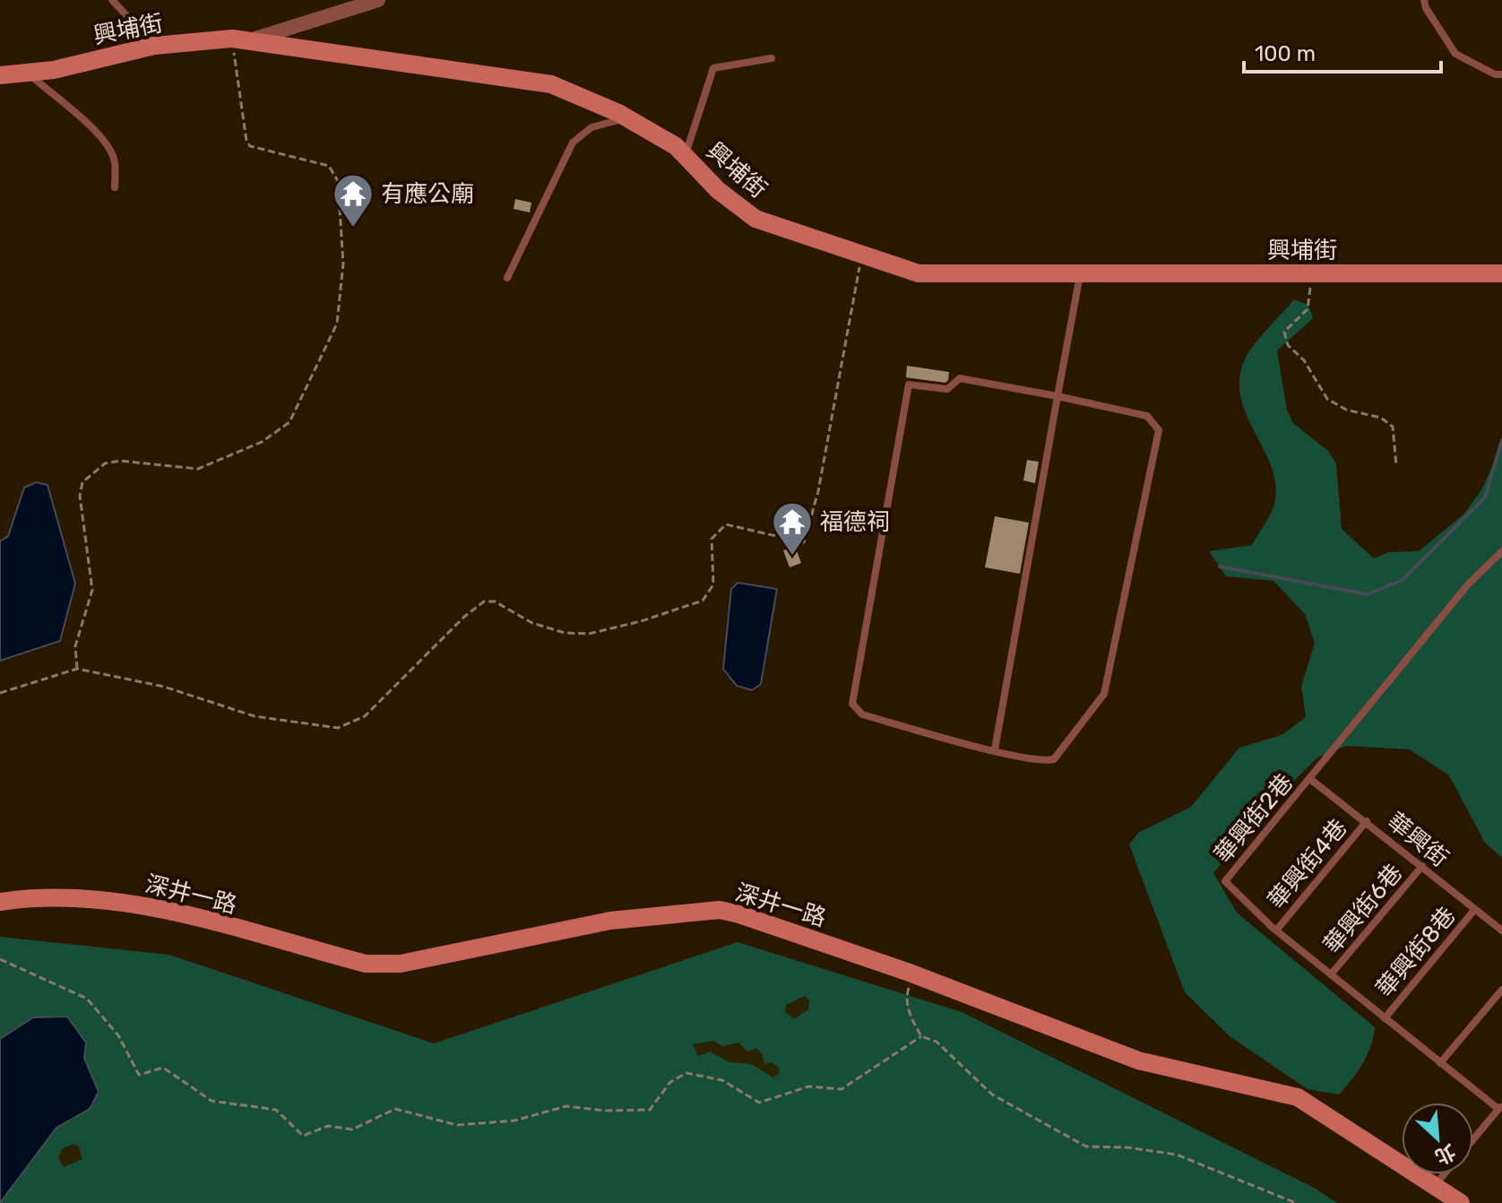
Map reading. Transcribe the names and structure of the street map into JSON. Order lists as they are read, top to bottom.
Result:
{
  "streets": {
    "street": ["興埔街", "深井一路"],
    "lane": [
      "華興街2巷",
      "華興街",
      "華興街4巷",
      "華興街6巷",
      "華興街8巷"
    ]
  },
  "crossings": [
    ["華興街2巷", "華興街"],
    ["華興街2巷", "華興街4巷"],
    ["華興街", "華興街4巷"],
    ["華興街", "華興街6巷"],
    ["華興街", "華興街8巷"]
  ],
  "places": {
    "temple": ["有應公廟", "福德祠"]
  },
  "scale_bar": "100 m",
  "north": "bottom right"
}
